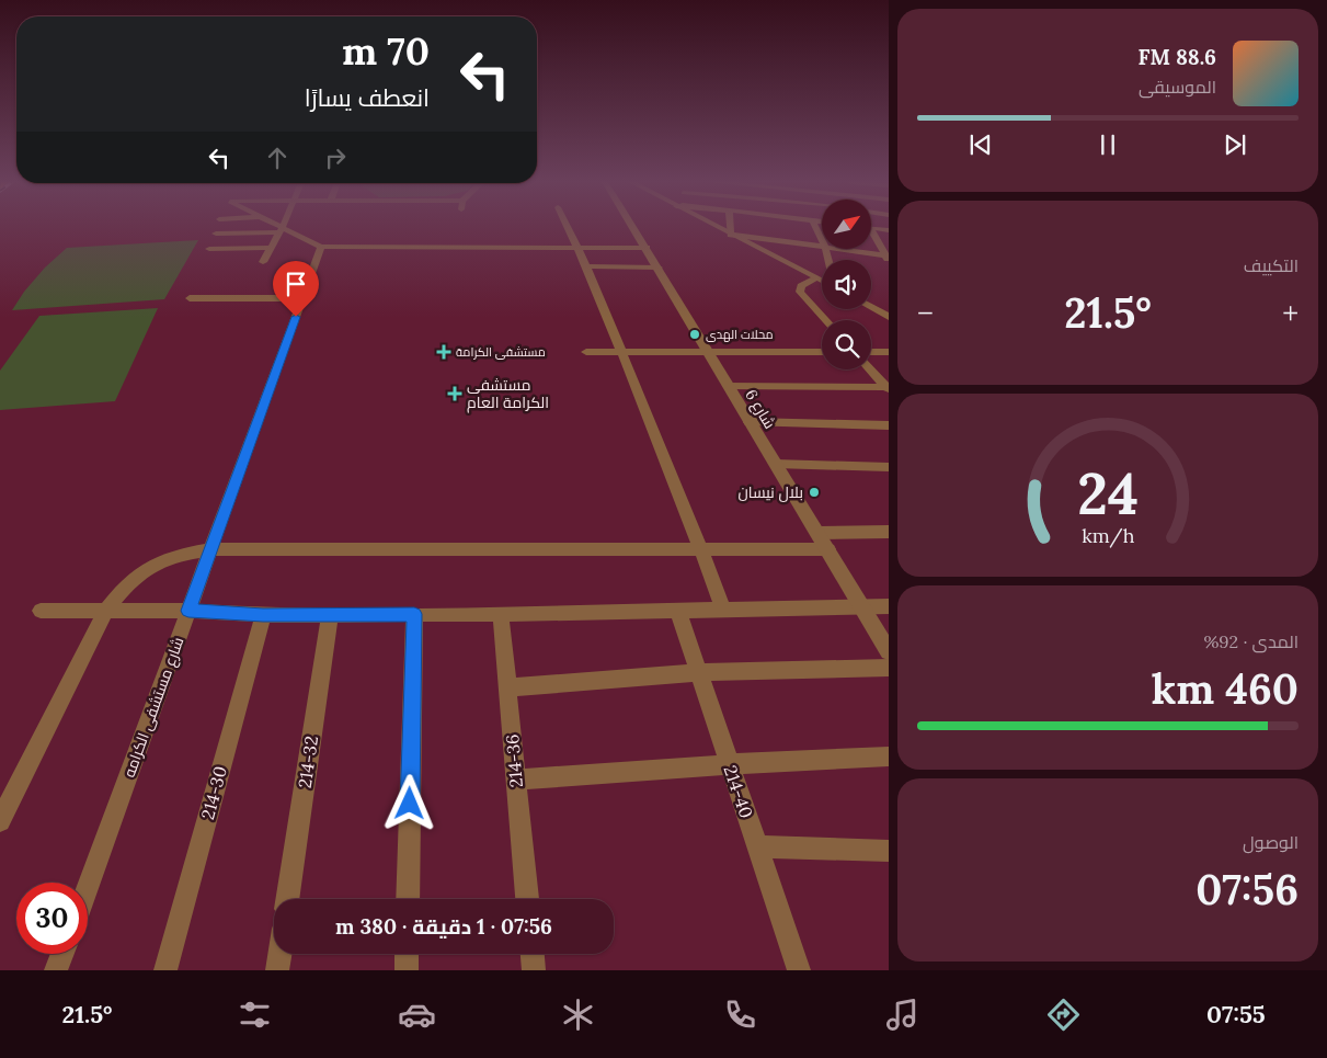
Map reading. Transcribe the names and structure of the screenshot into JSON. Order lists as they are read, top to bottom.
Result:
{
  "streets": {
    "street": [
      "شارع 6",
      "شارع مستشفى الكرامه",
      "214-36",
      "214-32",
      "214-40",
      "214-30"
    ]
  },
  "places": {
    "other": ["محلات الهدى", "بلال نيسان"],
    "health": ["مستشفى الكرامة", "مستشفى الكرامة العام"]
  },
  "north": "top right",
  "page": {
    "turn": ["70 m", "انعطف يسارًا"],
    "song": ["88.6 FM", "الموسيقى"],
    "tile": [
      "التكييف",
      ["المدى · 92%", "460 km"],
      ["الوصول", "07:56"]
    ],
    "heat": ["−", "21.5°", "+"],
    "limit": "30",
    "trip": "07:56 · 1 دقيقة · 380 m",
    "tabs": ["07:55", "21.5°"],
    "gauge": ["24", "km/h"]
  }
}
